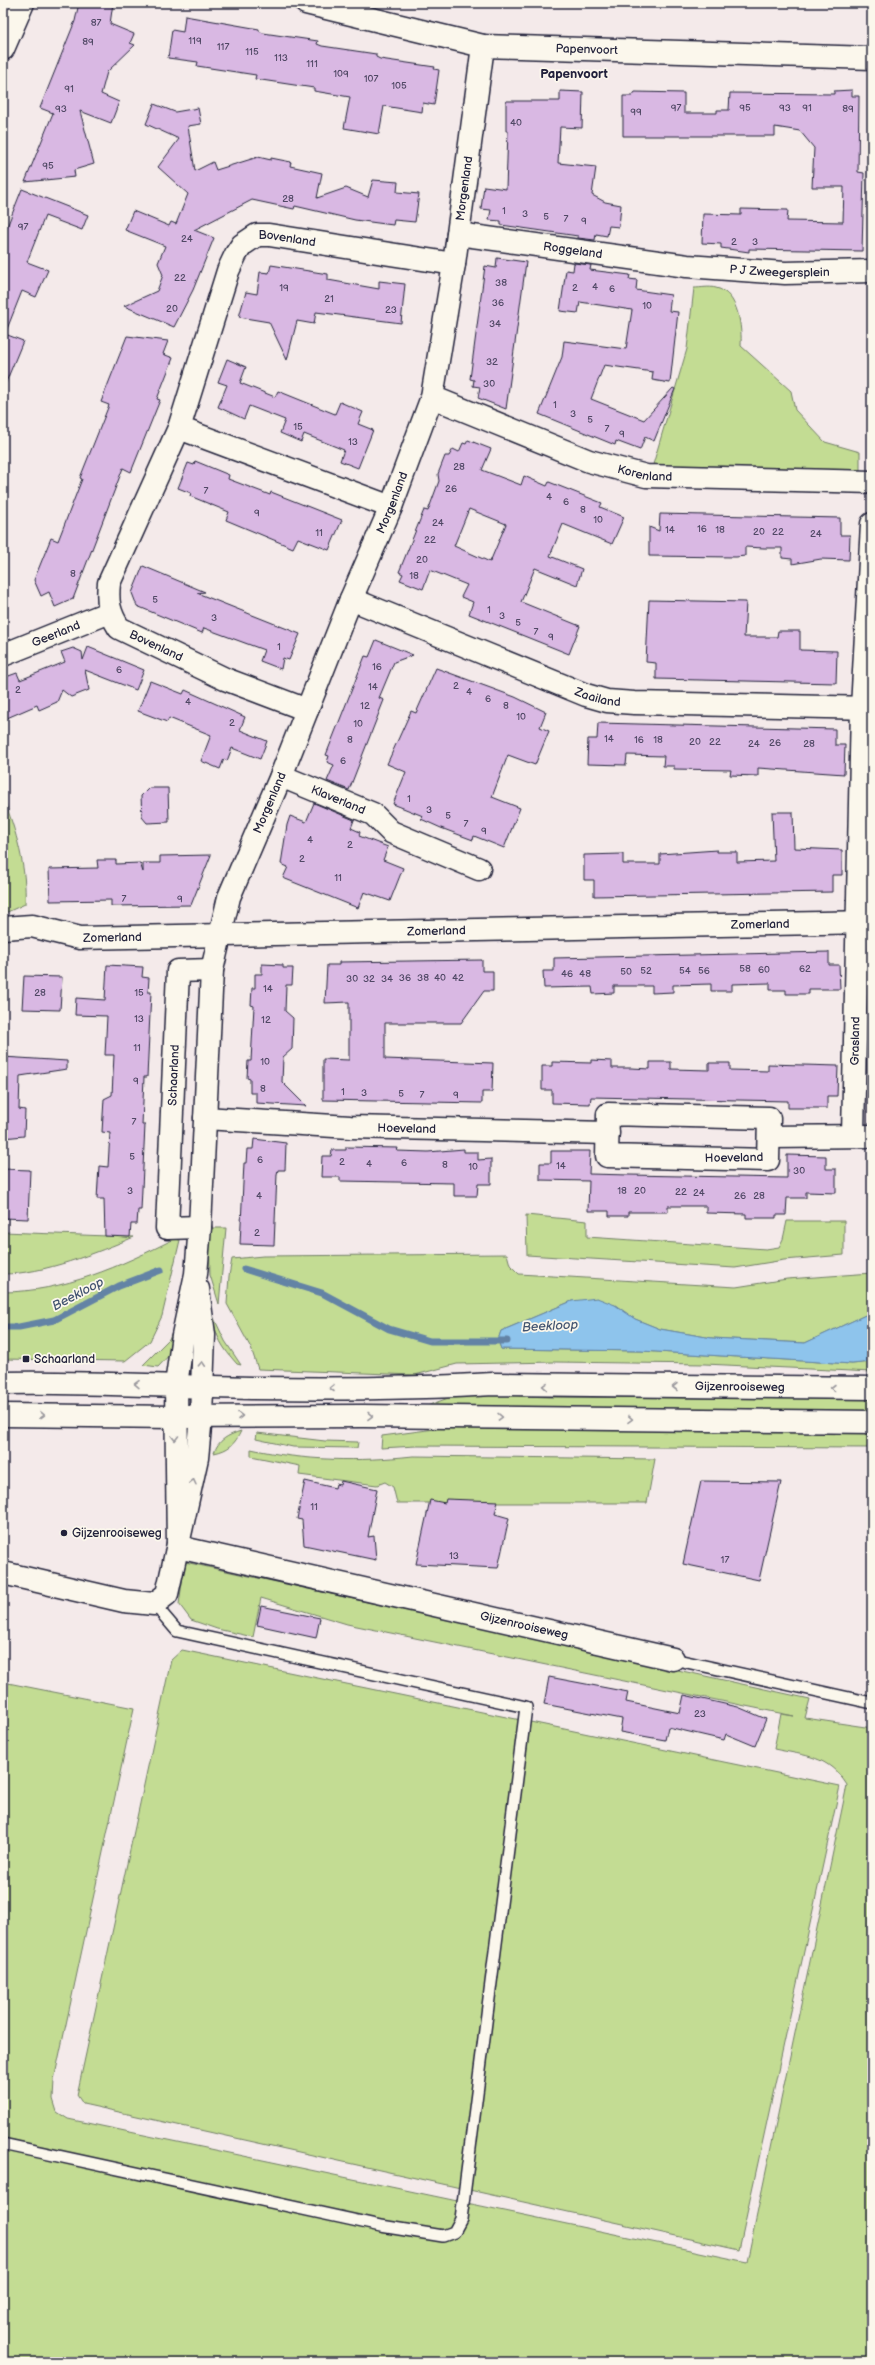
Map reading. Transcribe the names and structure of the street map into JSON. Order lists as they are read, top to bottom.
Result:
{
  "streets": {
    "street": [
      "Papenvoort",
      "Morgenland",
      "Bovenland",
      "Roggeland",
      "P J Zweegersplein",
      "Korenland",
      "Geerland",
      "Zaailand",
      "Klaverland",
      "Zomerland",
      "Grasland",
      "Schaarland",
      "Hoeveland",
      "Gijzenrooiseweg"
    ]
  },
  "crossings": [
    ["Papenvoort", "Morgenland"],
    ["Morgenland", "Bovenland"],
    ["Morgenland", "Roggeland"],
    ["Morgenland", "Korenland"],
    ["Morgenland", "Zaailand"],
    ["Morgenland", "Klaverland"],
    ["Morgenland", "Zomerland"],
    ["Bovenland", "Geerland"],
    ["Roggeland", "P J Zweegersplein"],
    ["Zaailand", "Grasland"],
    ["Zomerland", "Grasland"],
    ["Grasland", "Hoeveland"]
  ],
  "districts": ["Papenvoort"],
  "water": ["Beekloop"],
  "places": {
    "transit": ["Schaarland"],
    "other": ["Gijzenrooiseweg"]
  },
  "house_numbers": [
    "87",
    "119",
    "89",
    "117",
    "115",
    "113",
    "111",
    "109",
    "107",
    "105",
    "91",
    "97",
    "95",
    "93",
    "91",
    "93",
    "89",
    "99",
    "40",
    "95",
    "28",
    "1",
    "3",
    "5",
    "7",
    "9",
    "97",
    "24",
    "2",
    "3",
    "22",
    "38",
    "4",
    "19",
    "2",
    "6",
    "21",
    "36",
    "10",
    "20",
    "23",
    "34",
    "32",
    "30",
    "1",
    "3",
    "5",
    "15",
    "7",
    "9",
    "13",
    "28",
    "26",
    "7",
    "4",
    "6",
    "8",
    "9",
    "10",
    "24",
    "16",
    "14",
    "18",
    "20",
    "22",
    "11",
    "24",
    "22",
    "20",
    "8",
    "18",
    "5",
    "1",
    "3",
    "3",
    "5",
    "7",
    "9",
    "1",
    "16",
    "6",
    "2",
    "14",
    "2",
    "4",
    "6",
    "4",
    "12",
    "8",
    "10",
    "2",
    "10",
    "14",
    "8",
    "16",
    "18",
    "20",
    "22",
    "26",
    "24",
    "28",
    "6",
    "1",
    "3",
    "5",
    "7",
    "9",
    "4",
    "2",
    "2",
    "11",
    "7",
    "9",
    "58",
    "62",
    "60",
    "52",
    "54",
    "56",
    "50",
    "46",
    "48",
    "36",
    "38",
    "40",
    "42",
    "30",
    "32",
    "34",
    "14",
    "28",
    "15",
    "13",
    "12",
    "11",
    "10",
    "9",
    "8",
    "1",
    "3",
    "5",
    "7",
    "9",
    "7",
    "5",
    "6",
    "2",
    "6",
    "4",
    "8",
    "14",
    "10",
    "30",
    "3",
    "18",
    "20",
    "22",
    "24",
    "4",
    "26",
    "28",
    "2",
    "11",
    "13",
    "17",
    "23"
  ]
}
